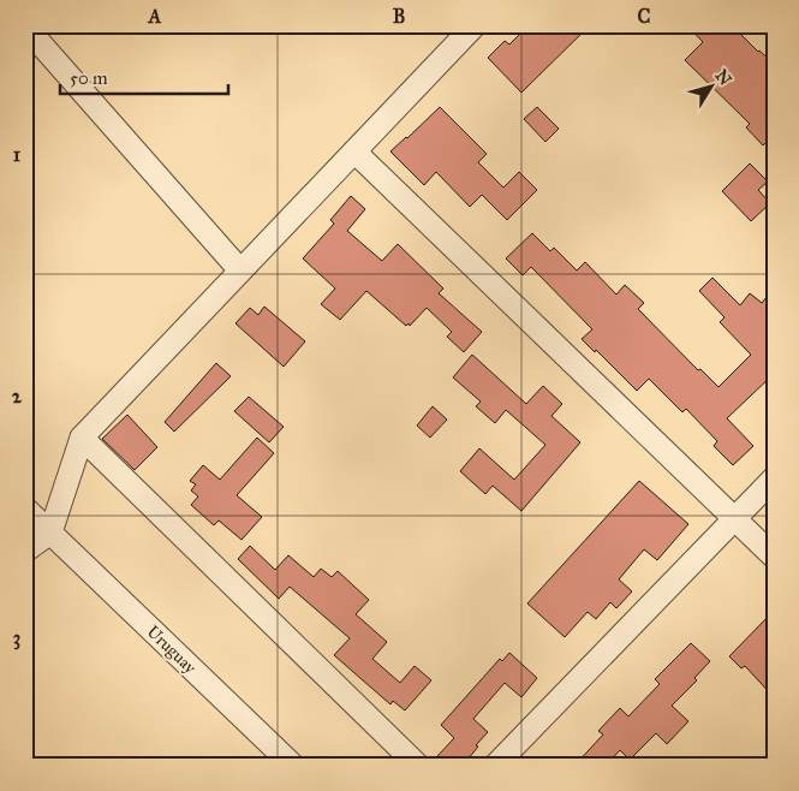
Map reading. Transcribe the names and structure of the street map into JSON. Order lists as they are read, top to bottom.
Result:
{
  "streets": {
    "street": ["Uruguay"]
  },
  "scale_bar": "50 m",
  "north": "top right",
  "grid": {
    "columns": ["A", "B", "C"],
    "rows": ["1", "2", "3"]
  }
}
